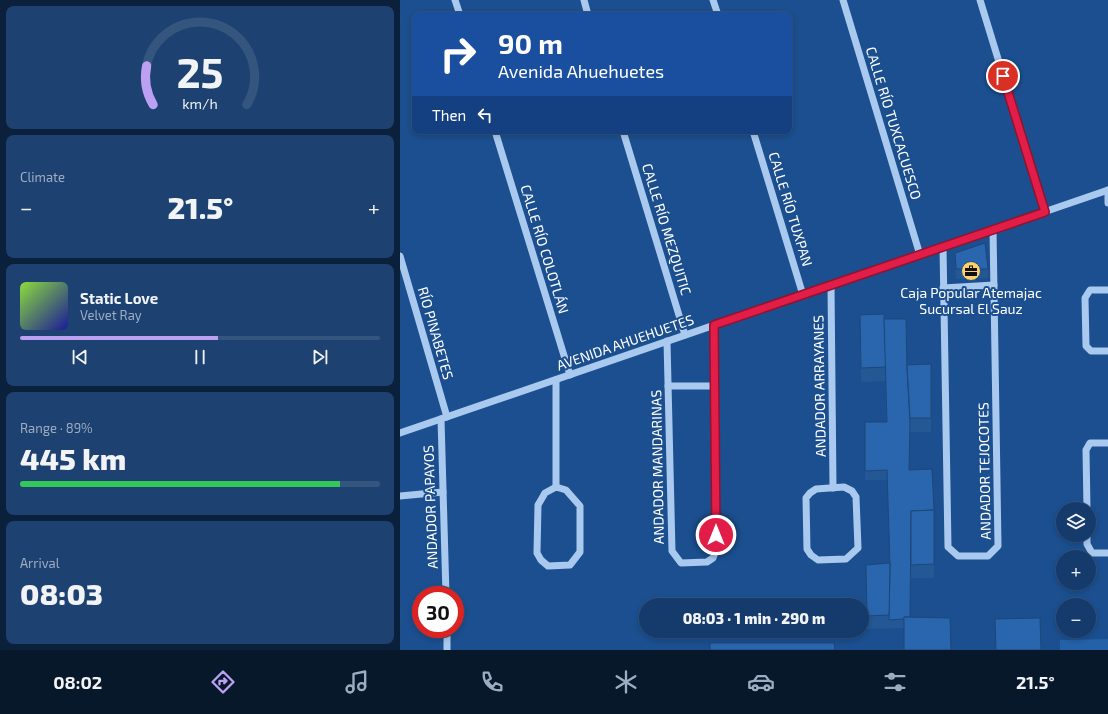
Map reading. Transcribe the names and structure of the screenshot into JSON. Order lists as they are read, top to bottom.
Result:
{
  "streets": {
    "street": [
      "CALLE RÍO TUXCACUESCO",
      "CALLE RÍO TUXPAN",
      "CALLE RÍO MEZQUITIC",
      "CALLE RÍO COLOTLÁN",
      "RÍO PINABETES",
      "AVENIDA AHUEHUETES",
      "ANDADOR ARRAYANES",
      "ANDADOR MANDARINAS",
      "ANDADOR TEJOCOTES",
      "ANDADOR PAPAYOS"
    ]
  },
  "crossings": [
    ["CALLE RÍO TUXCACUESCO", "AVENIDA AHUEHUETES"],
    ["CALLE RÍO TUXPAN", "AVENIDA AHUEHUETES"],
    ["CALLE RÍO MEZQUITIC", "AVENIDA AHUEHUETES"],
    ["CALLE RÍO COLOTLÁN", "AVENIDA AHUEHUETES"],
    ["RÍO PINABETES", "AVENIDA AHUEHUETES"],
    ["RÍO PINABETES", "ANDADOR PAPAYOS"],
    ["AVENIDA AHUEHUETES", "ANDADOR ARRAYANES"],
    ["AVENIDA AHUEHUETES", "ANDADOR MANDARINAS"],
    ["AVENIDA AHUEHUETES", "ANDADOR TEJOCOTES"],
    ["AVENIDA AHUEHUETES", "ANDADOR PAPAYOS"]
  ],
  "places": {
    "office": ["Caja Popular Atemajac Sucursal El Sauz"]
  },
  "page": {
    "turn": ["90 m", "Avenida Ahuehuetes"],
    "then": "Then",
    "tile": [
      "Climate",
      ["Range · 89%", "445 km"],
      ["Arrival", "08:03"]
    ],
    "heat": ["−", "21.5°", "+"],
    "song": ["Static Love", "Velvet Ray"],
    "map_buttons": ["+", "−"],
    "limit": "30",
    "trip": "08:03 · 1 min · 290 m",
    "tabs": ["08:02", "21.5°"],
    "gauge": ["25", "km/h"]
  }
}
